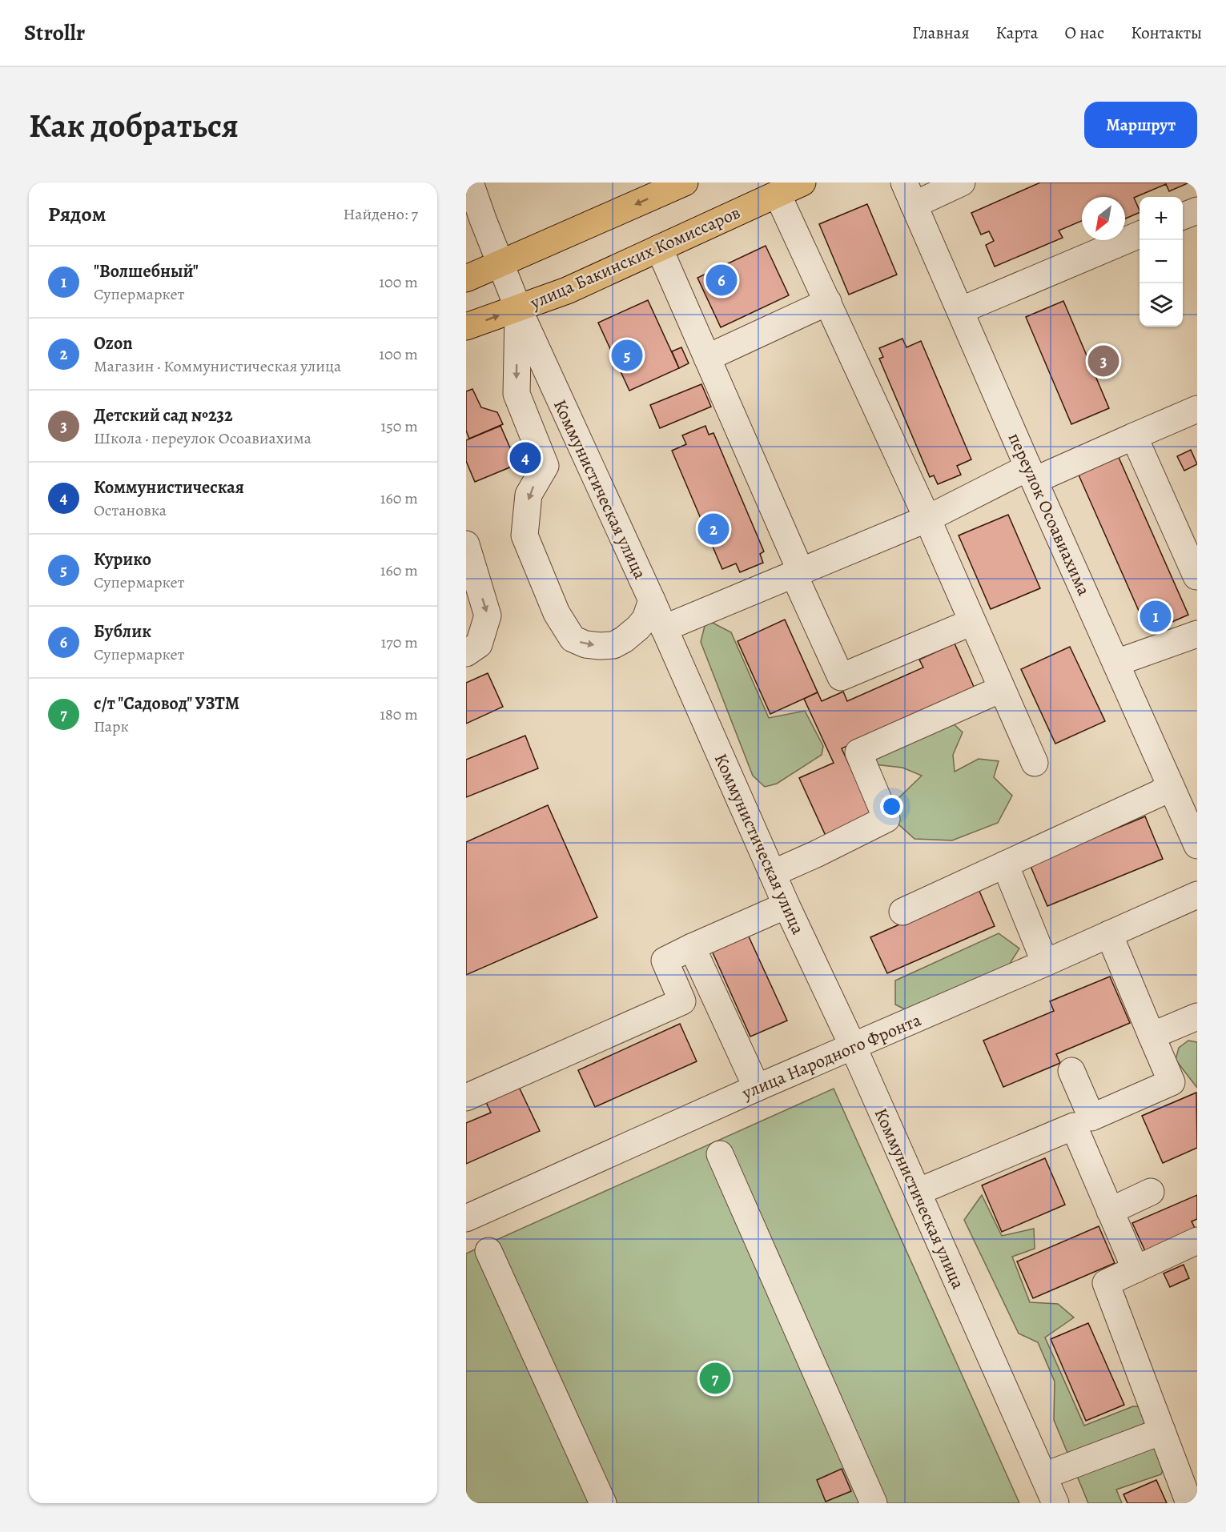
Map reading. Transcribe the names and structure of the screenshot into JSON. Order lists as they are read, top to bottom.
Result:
{
  "streets": {
    "main road": ["улица Бакинских Комиссаров"],
    "street": ["Коммунистическая улица", "переулок Осоавиахима", "улица Народного Фронта"]
  },
  "crossings": [
    ["улица Бакинских Комиссаров", "Коммунистическая улица"],
    ["Коммунистическая улица", "улица Народного Фронта"]
  ],
  "north": "bottom left",
  "page": {
    "header": "Strollr",
    "nav": [
      "Главная",
      "Карта",
      "О нас",
      "Контакты"
    ],
    "buttons": "Маршрут",
    "title": "Как добраться",
    "heading": ["Рядом", "Найдено: 7"],
    "map_buttons": ["+", "−"],
    "list": [
      {
        "mark": "1",
        "name": "\"Волшебный\"",
        "note": "Супермаркет",
        "value": "100 m"
      },
      {
        "mark": "2",
        "name": "Ozon",
        "note": "Магазин · Коммунистическая улица",
        "value": "100 m"
      },
      {
        "mark": "3",
        "name": "Детский сад №232",
        "note": "Школа · переулок Осоавиахима",
        "value": "150 m"
      },
      {
        "mark": "4",
        "name": "Коммунистическая",
        "note": "Остановка",
        "value": "160 m"
      },
      {
        "mark": "5",
        "name": "Курико",
        "note": "Супермаркет",
        "value": "160 m"
      },
      {
        "mark": "6",
        "name": "Бублик",
        "note": "Супермаркет",
        "value": "170 m"
      },
      {
        "mark": "7",
        "name": "с/т \"Садовод\" УЗТМ",
        "note": "Парк",
        "value": "180 m"
      }
    ],
    "pins": [
      "6",
      "5",
      "3",
      "4",
      "2",
      "1",
      "7"
    ]
  }
}
